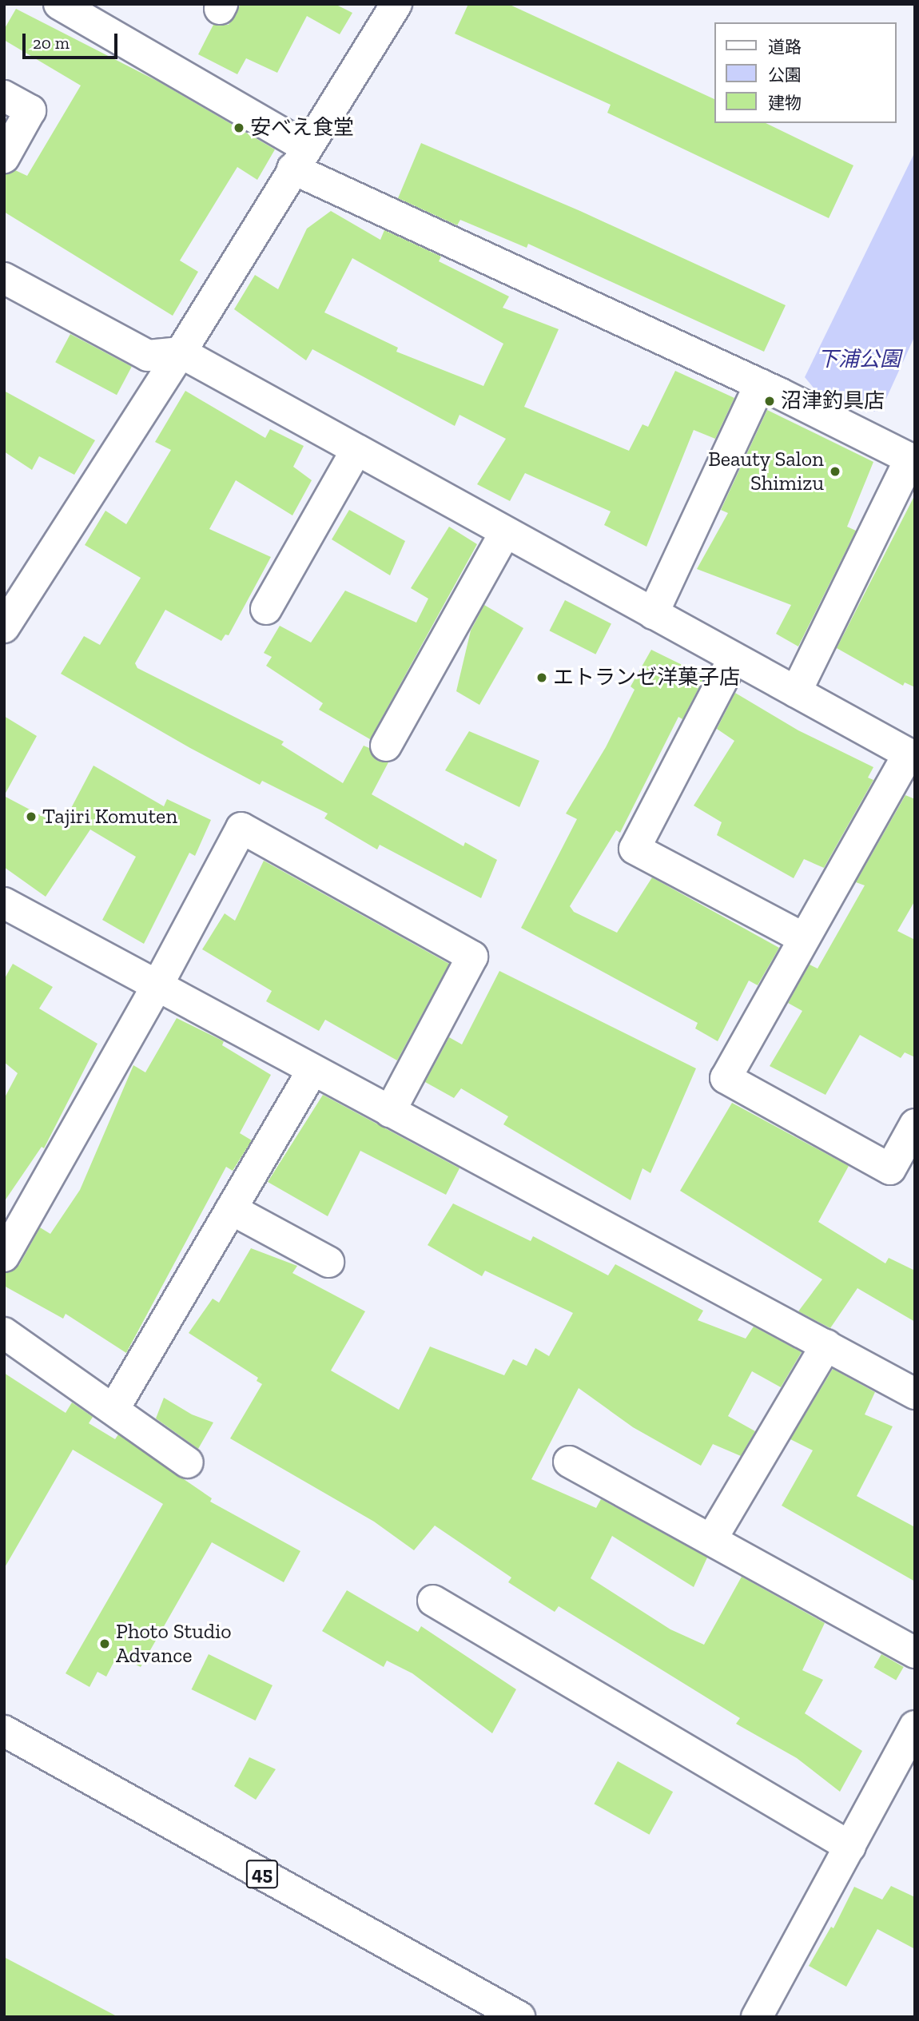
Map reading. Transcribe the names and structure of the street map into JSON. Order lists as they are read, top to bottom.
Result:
{
  "streets": {
    "main road": ["45"]
  },
  "parks": ["下浦公園"],
  "places": [
    "安べえ食堂",
    "沼津釣具店",
    "Beauty Salon Shimizu",
    "エトランゼ洋菓子店",
    "Tajiri Komuten",
    "Photo Studio Advance"
  ],
  "legend": ["道路", "公園", "建物"],
  "scale_bar": "20 m"
}
